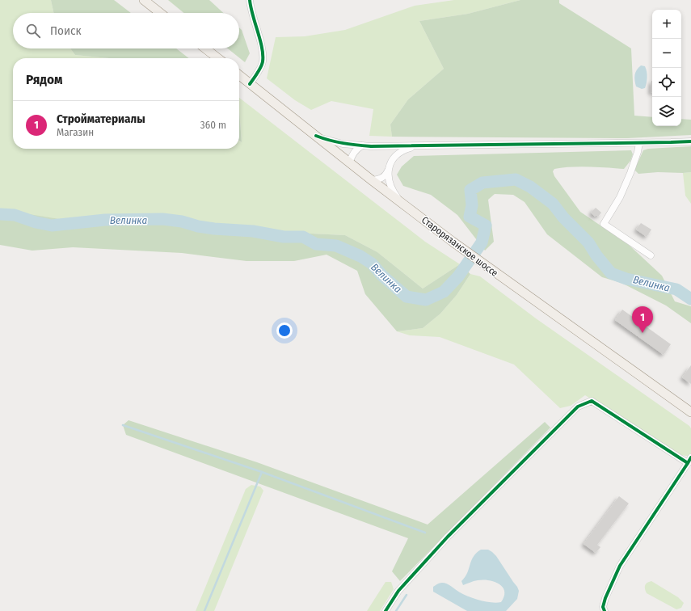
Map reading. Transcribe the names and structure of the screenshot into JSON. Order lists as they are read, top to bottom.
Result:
{
  "streets": {
    "main road": ["Старорязанское шоссе"]
  },
  "water": ["Велинка"],
  "page": {
    "map_buttons": ["+", "−"],
    "search": "Поиск",
    "heading": "Рядом",
    "list": [
      {
        "mark": "1",
        "name": "Стройматериалы",
        "note": "Магазин",
        "value": "360 m"
      }
    ],
    "pins": "1"
  }
}
